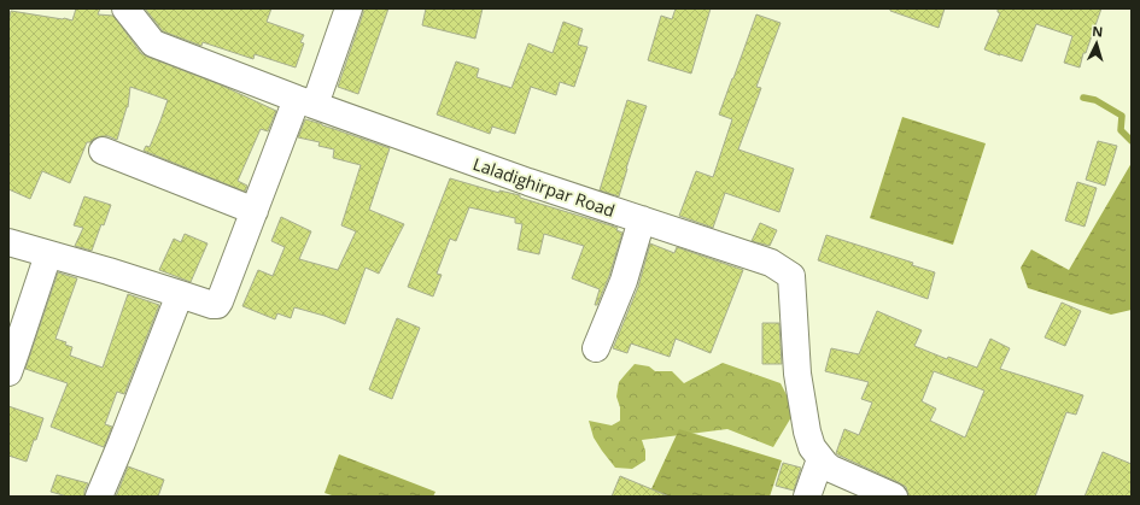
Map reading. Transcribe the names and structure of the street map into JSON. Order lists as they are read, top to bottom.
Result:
{
  "streets": {
    "street": ["Laladighirpar Road"]
  },
  "north": "top"
}
